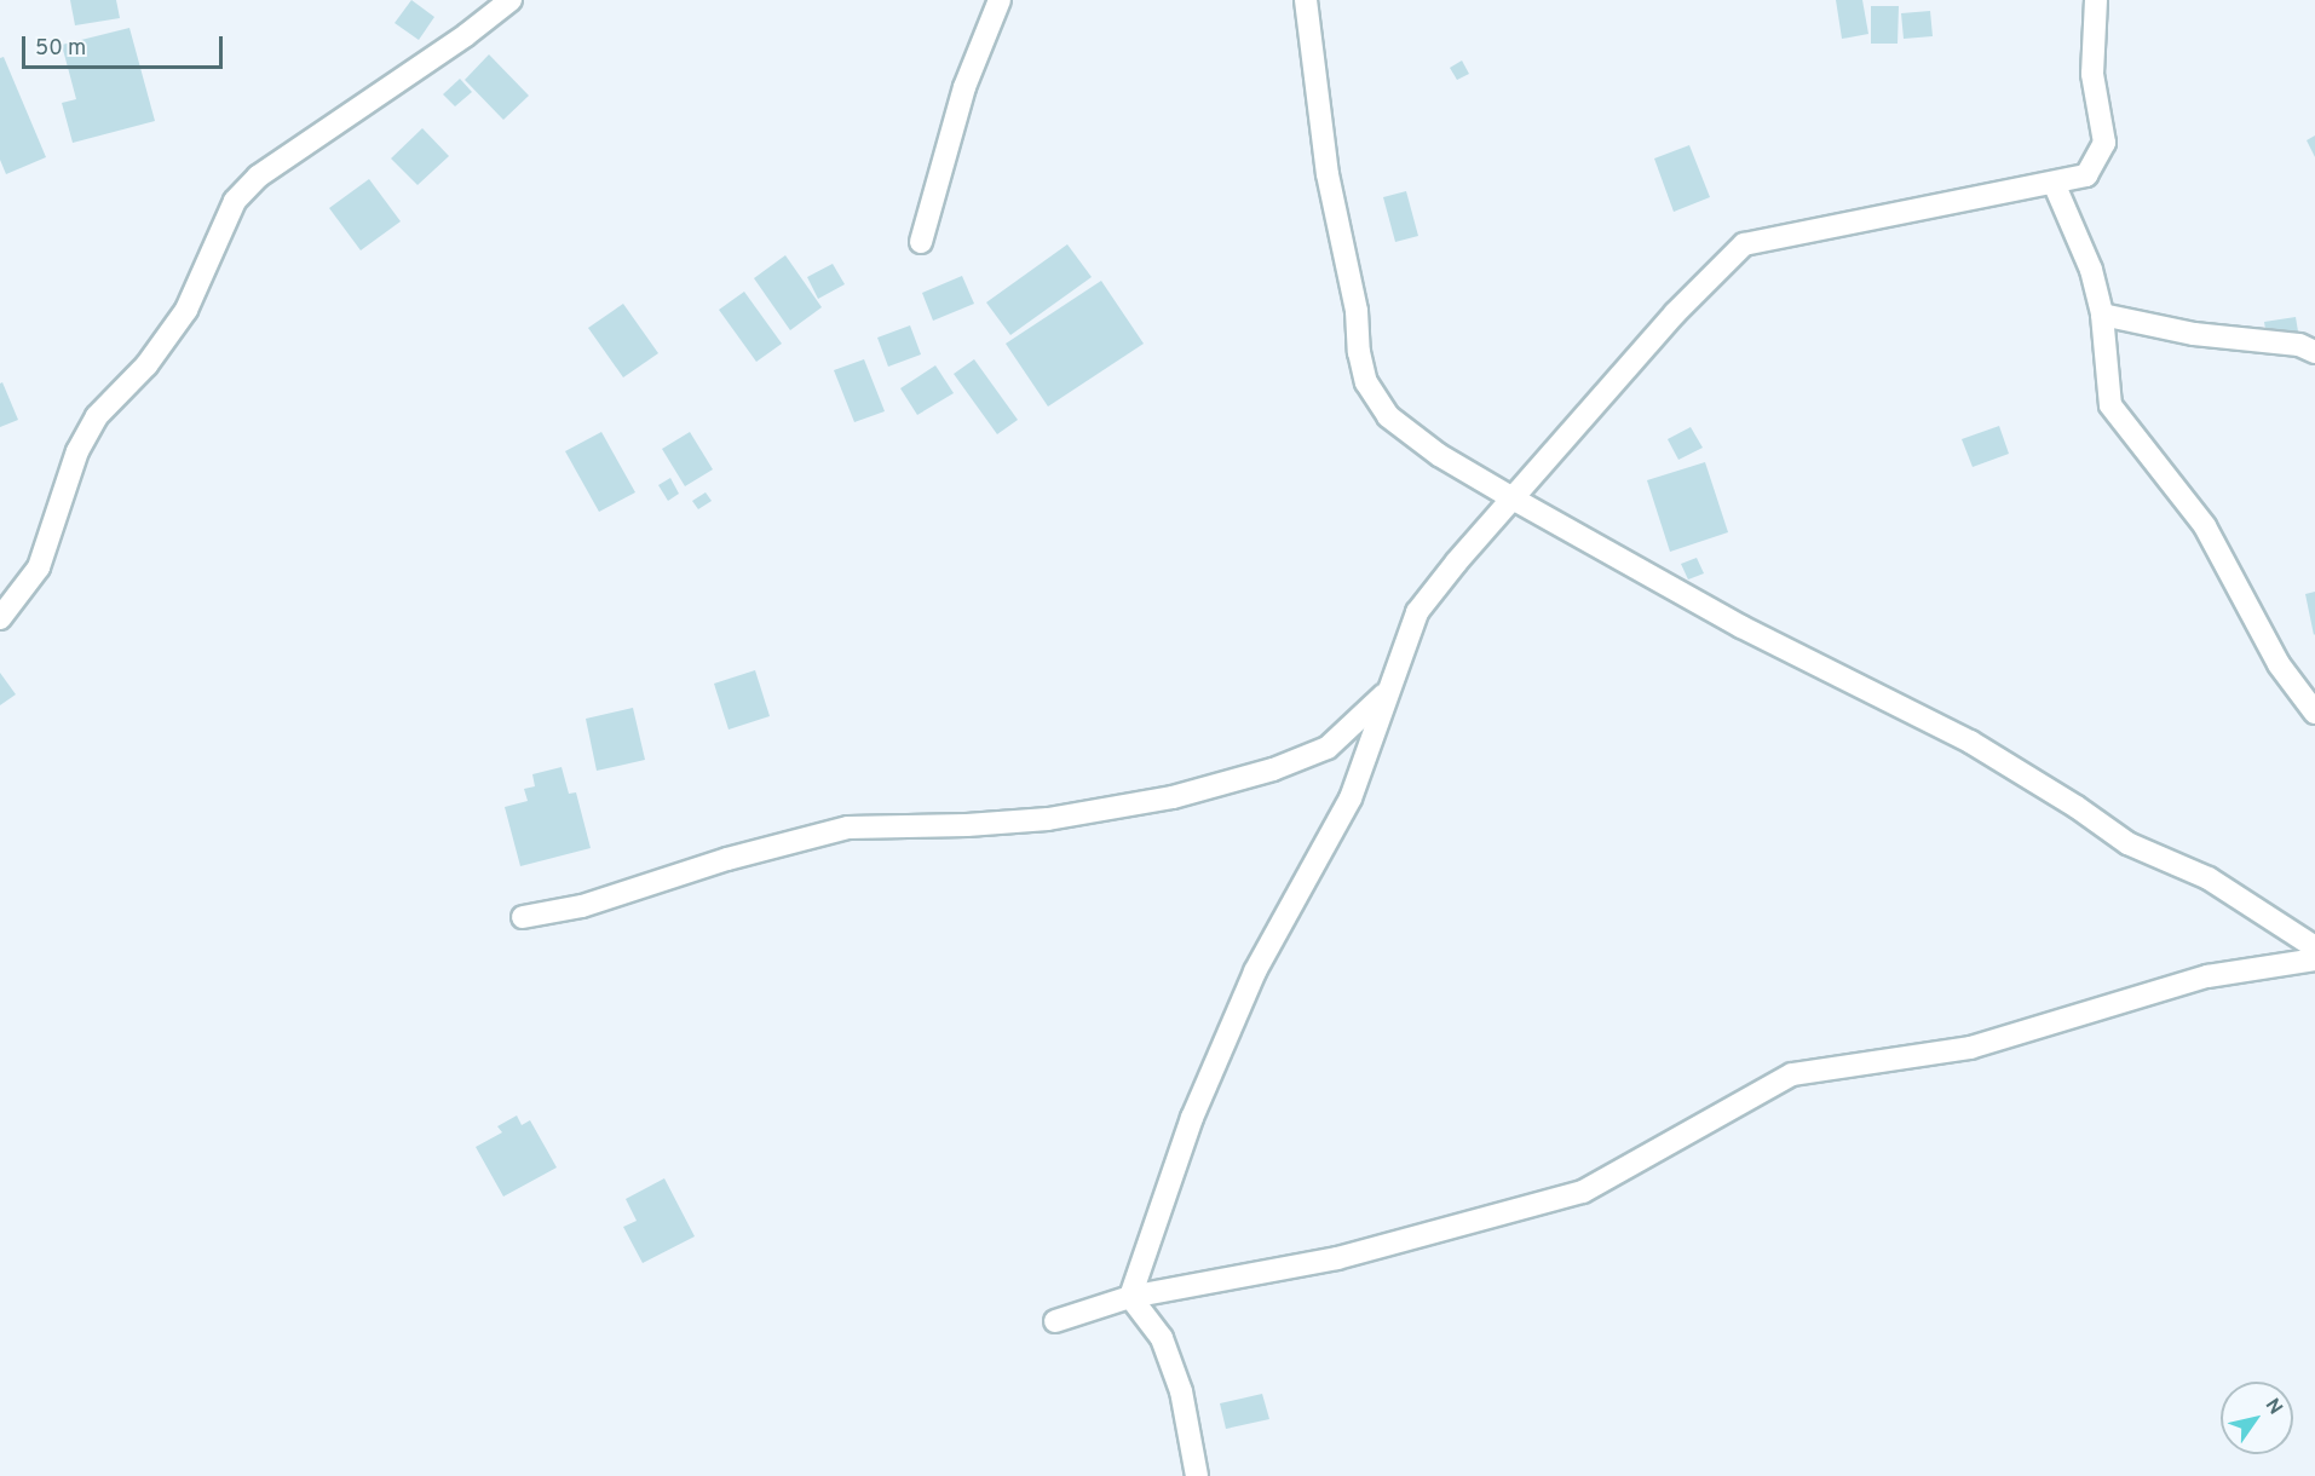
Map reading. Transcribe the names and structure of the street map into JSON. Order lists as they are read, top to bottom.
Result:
{
  "scale_bar": "50 m",
  "north": "top right"
}
